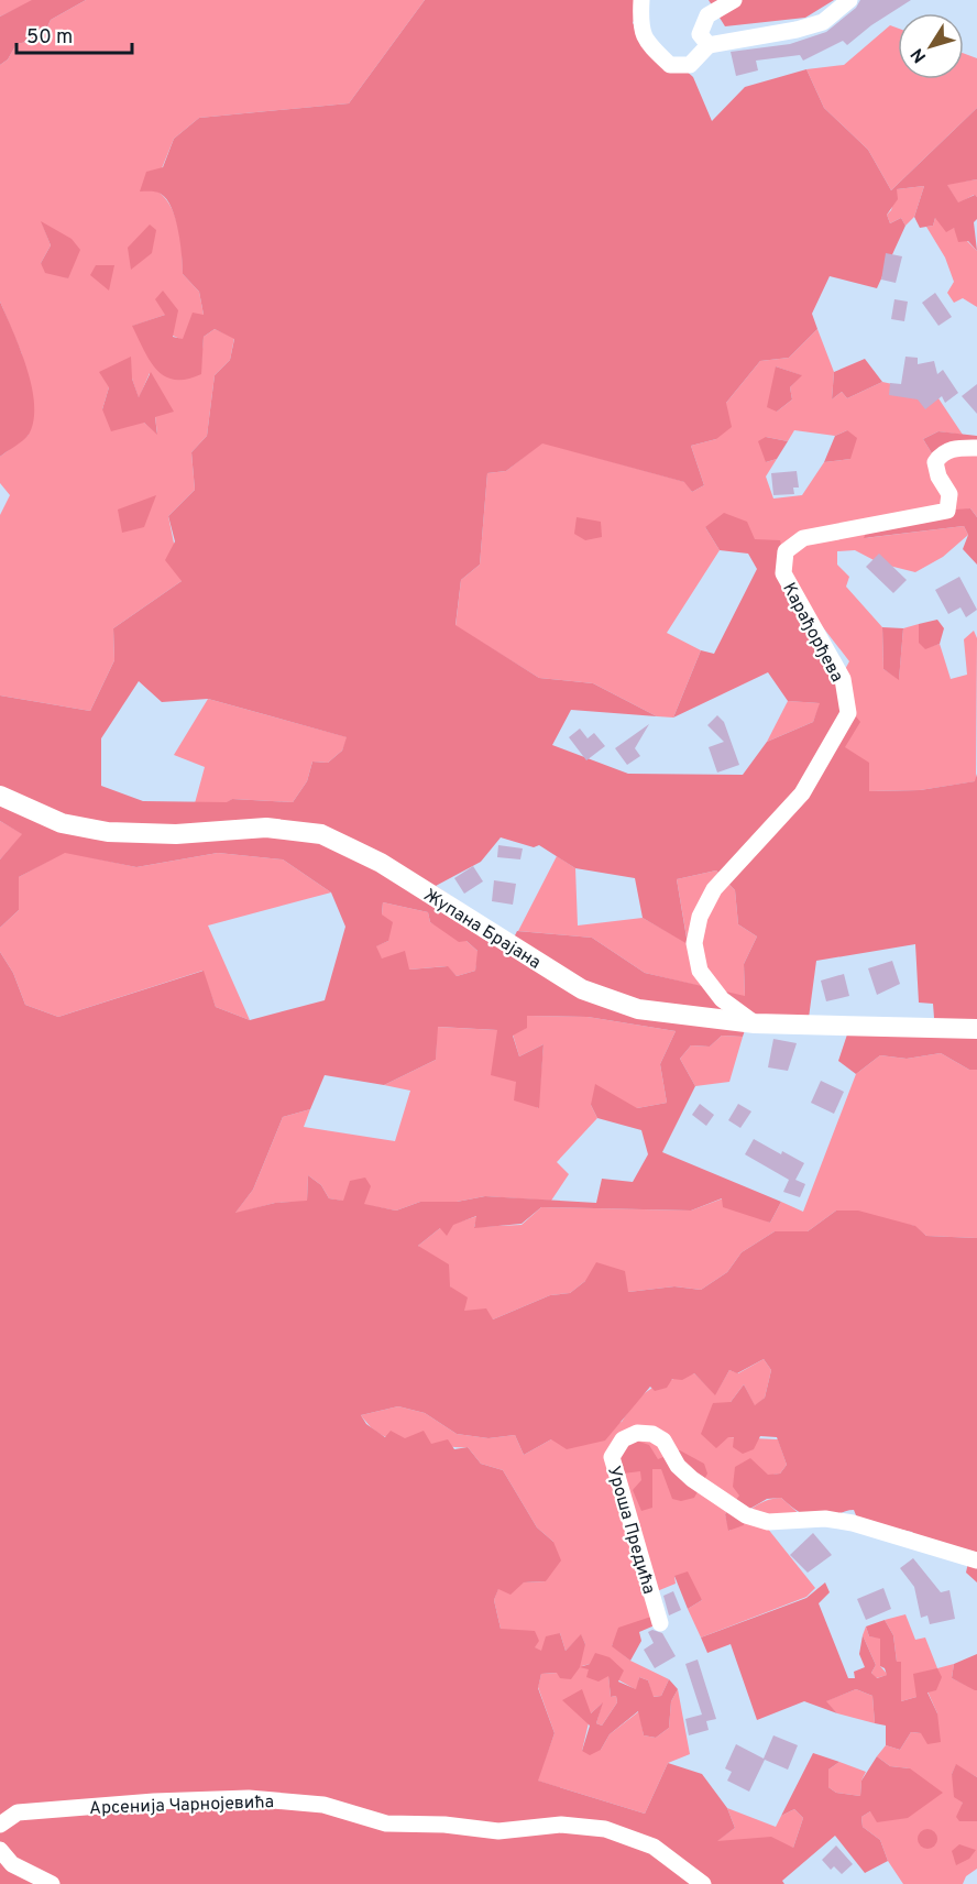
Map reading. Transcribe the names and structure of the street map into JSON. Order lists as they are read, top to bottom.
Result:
{
  "streets": {
    "street": [
      "Карађорђева",
      "Жупана Брајана",
      "Уроша Предића",
      "Арсенија Чарнојевића"
    ]
  },
  "crossings": [
    ["Карађорђева", "Жупана Брајана"]
  ],
  "scale_bar": "50 m",
  "north": "bottom left"
}
